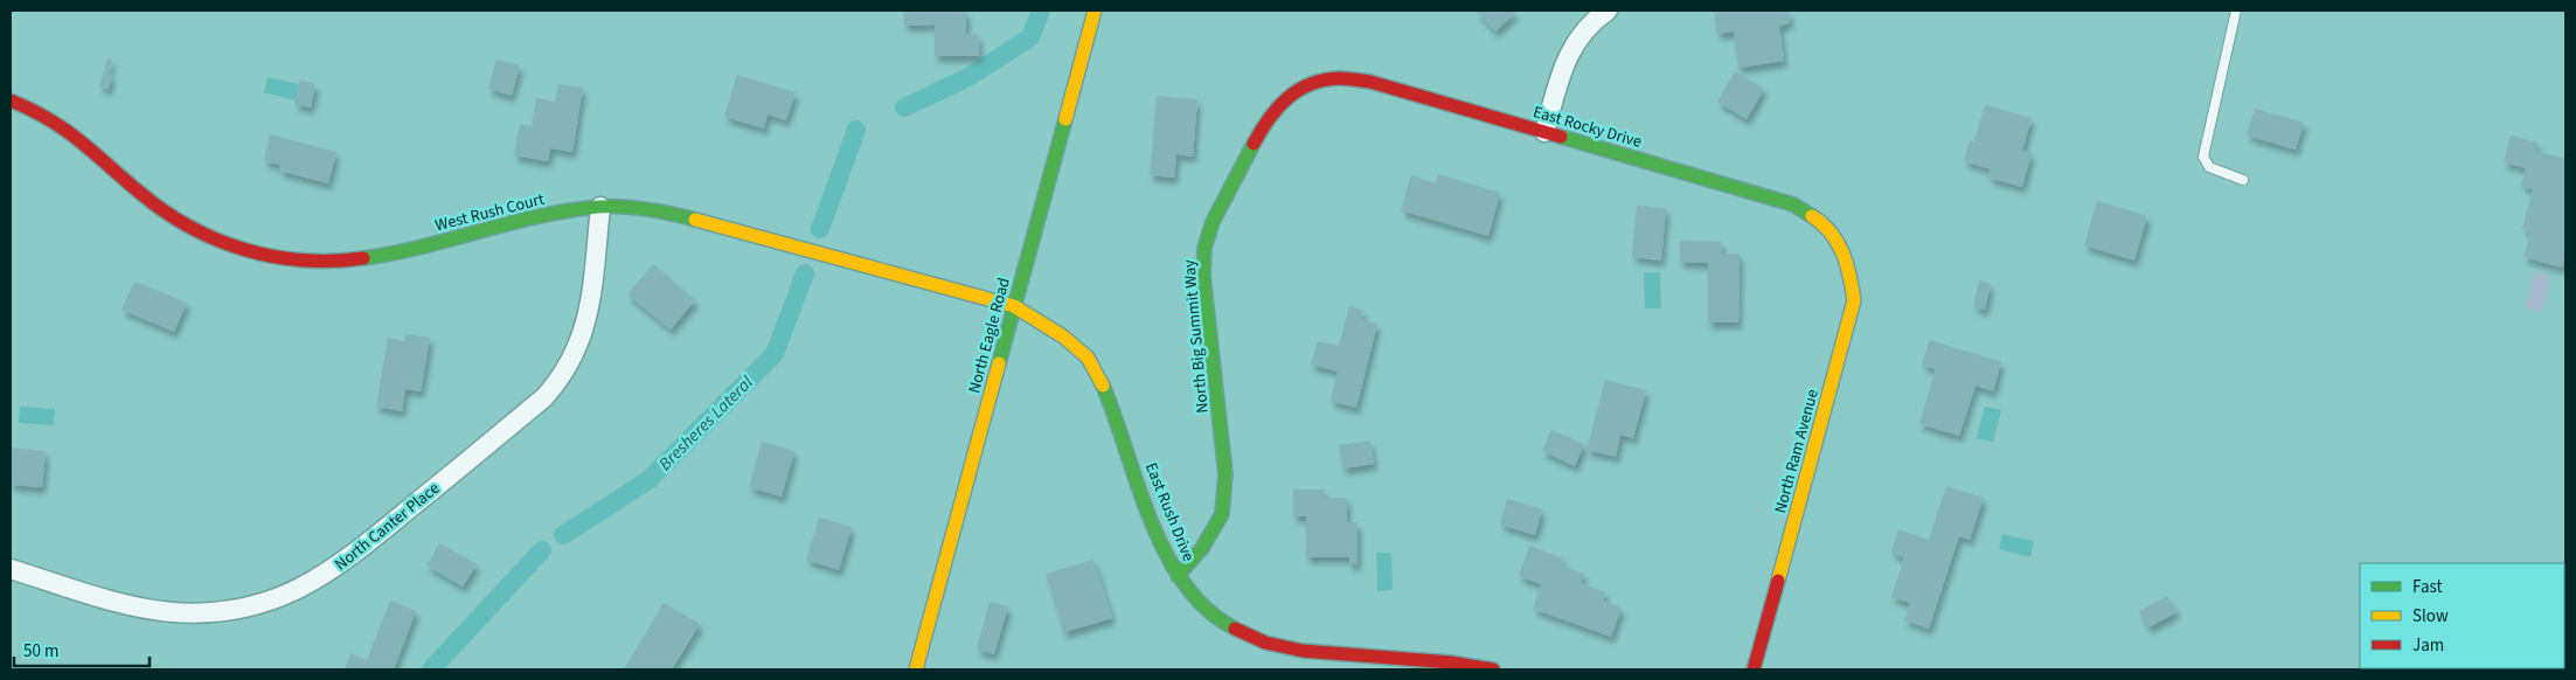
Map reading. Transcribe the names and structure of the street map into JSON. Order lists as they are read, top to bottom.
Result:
{
  "streets": {
    "street": [
      "East Rocky Drive",
      "West Rush Court",
      "North Eagle Road",
      "North Big Summit Way",
      "North Ram Avenue",
      "East Rush Drive",
      "North Canter Place"
    ]
  },
  "crossings": [
    ["East Rocky Drive", "North Big Summit Way"],
    ["East Rocky Drive", "North Ram Avenue"],
    ["West Rush Court", "North Eagle Road"],
    ["West Rush Court", "East Rush Drive"],
    ["West Rush Court", "North Canter Place"],
    ["North Eagle Road", "East Rush Drive"],
    ["North Big Summit Way", "East Rush Drive"]
  ],
  "water": ["Bresheres Lateral"],
  "legend": ["Fast", "Slow", "Jam"],
  "scale_bar": "50 m"
}
